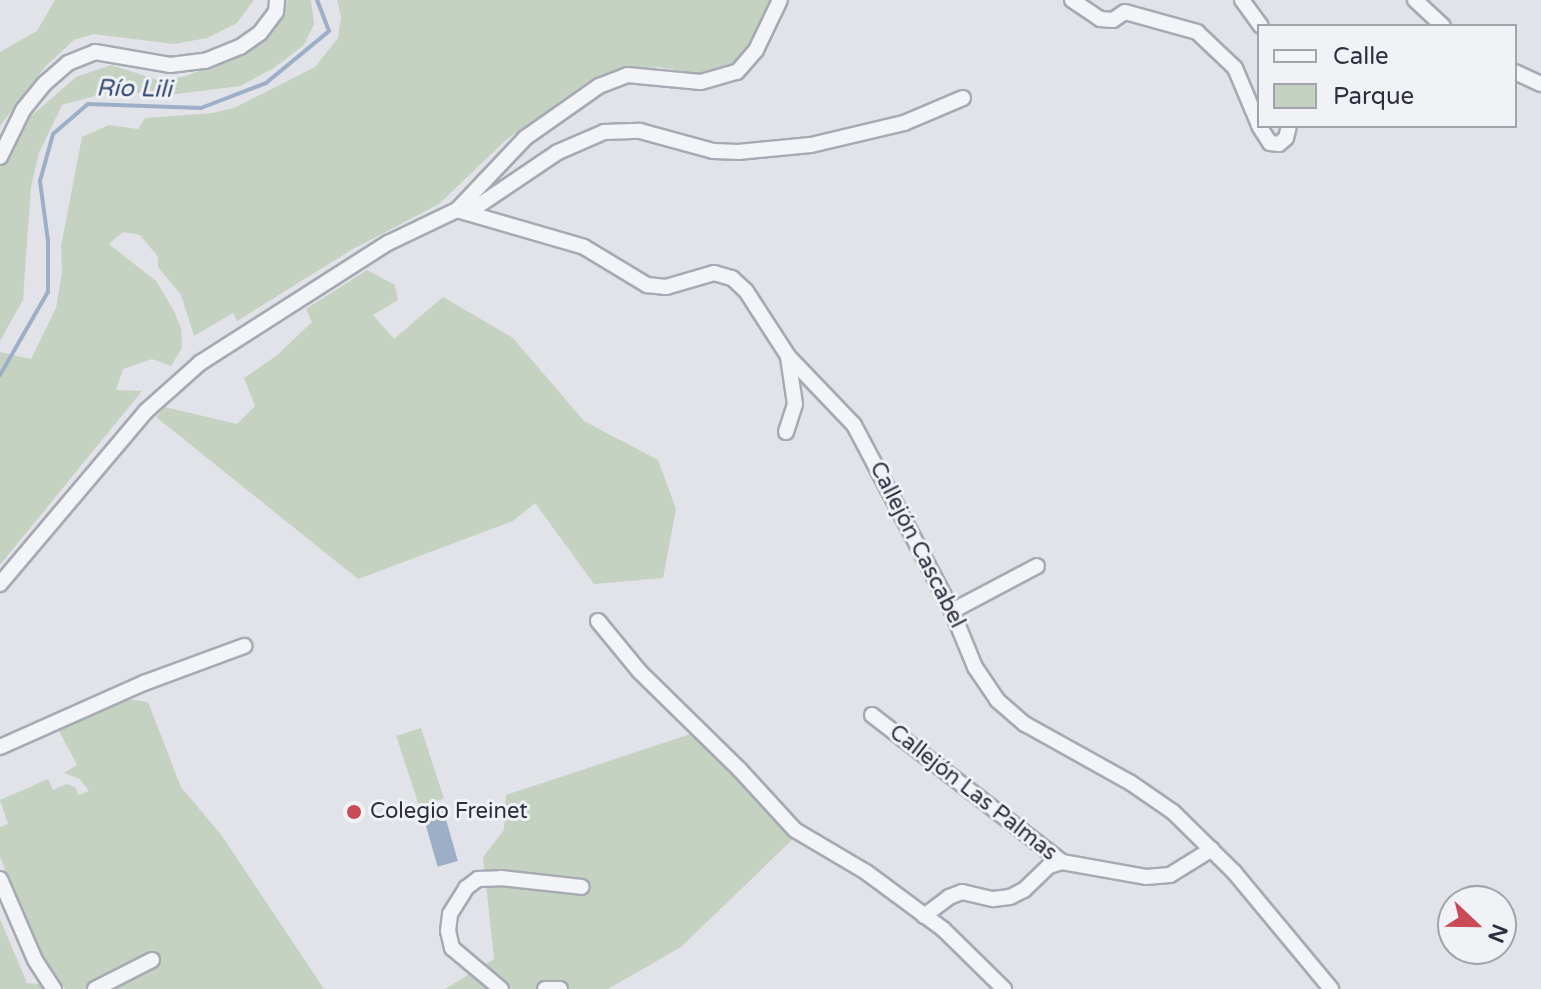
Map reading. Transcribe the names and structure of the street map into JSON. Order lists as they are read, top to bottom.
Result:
{
  "streets": {
    "street": ["Callejón Cascabel", "Callejón Las Palmas"]
  },
  "crossings": [
    ["Callejón Cascabel", "Callejón Las Palmas"]
  ],
  "water": ["Río Lili"],
  "places": ["Colegio Freinet"],
  "legend": ["Calle", "Parque"],
  "north": "right"
}
